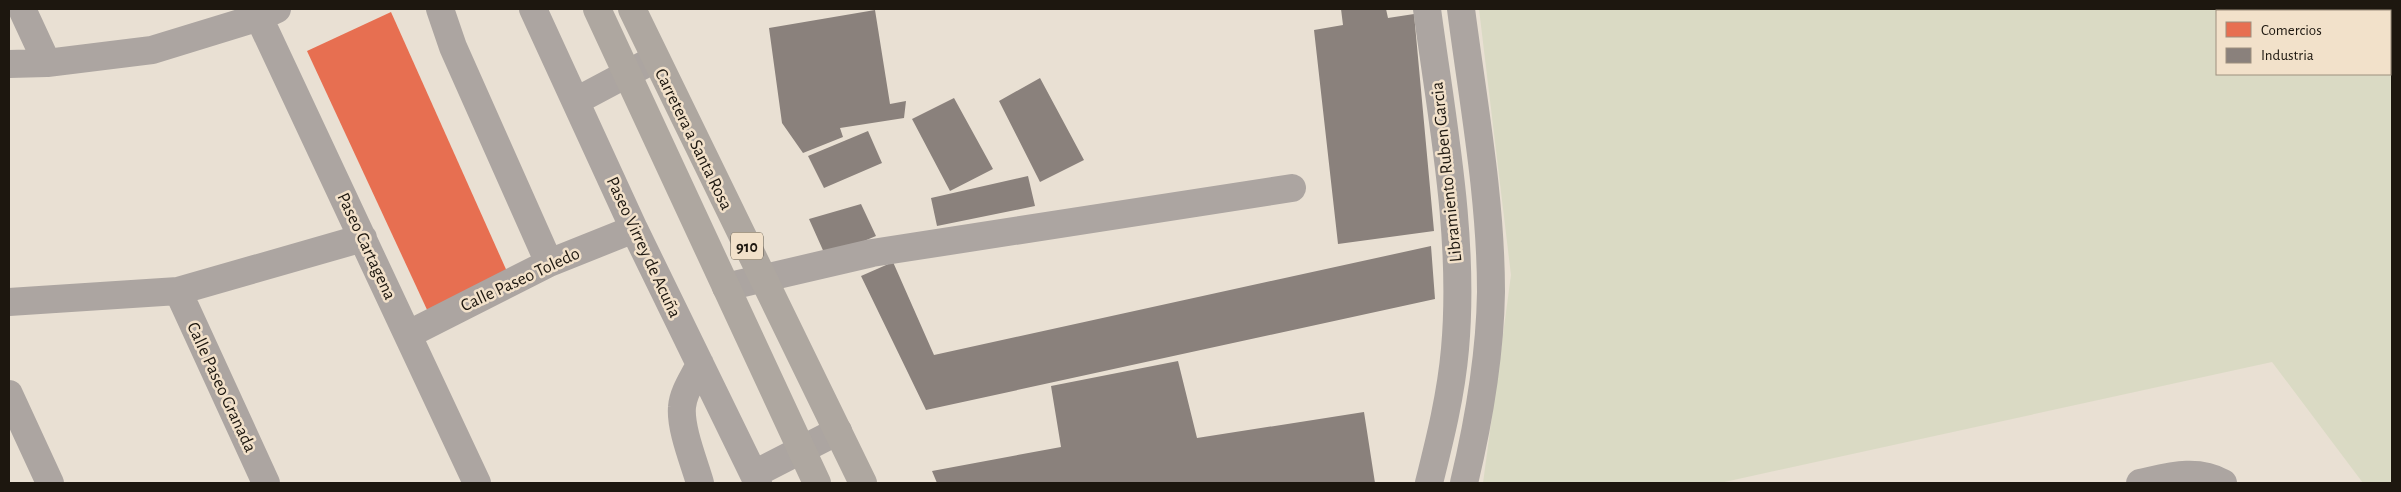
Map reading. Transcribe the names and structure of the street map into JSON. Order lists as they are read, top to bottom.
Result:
{
  "streets": {
    "main road": ["Carretera a Santa Rosa", "910"],
    "street": [
      "Libramiento Ruben Garcia",
      "Paseo Cartagena",
      "Paseo Virrey de Acuña",
      "Calle Paseo Toledo",
      "Calle Paseo Granada"
    ]
  },
  "crossings": [
    ["Paseo Cartagena", "Calle Paseo Toledo"],
    ["Paseo Virrey de Acuña", "Calle Paseo Toledo"]
  ],
  "legend": ["Comercios", "Industria"]
}
